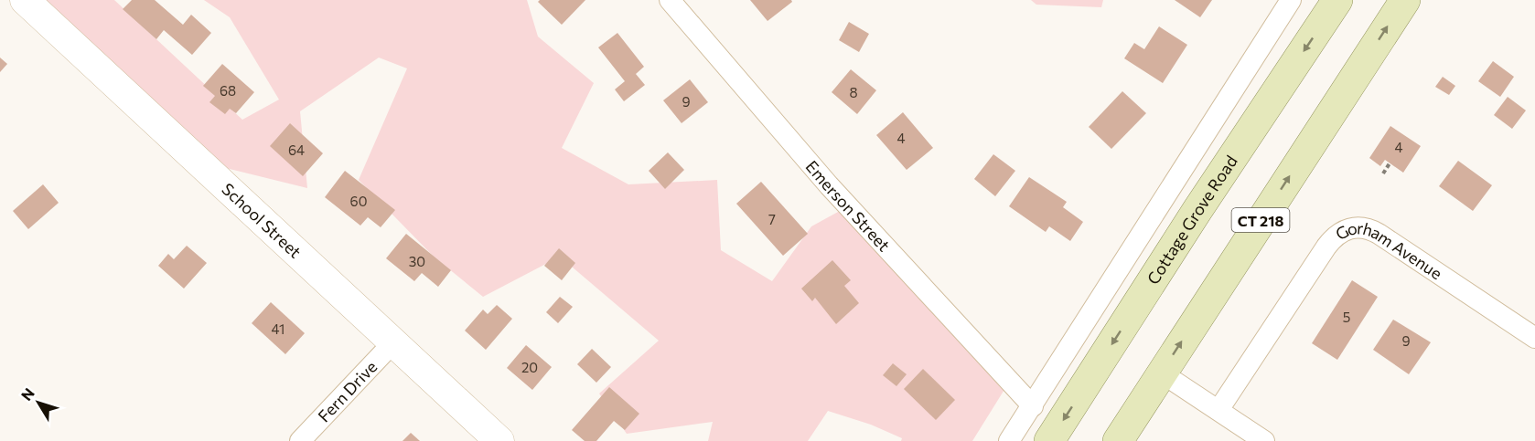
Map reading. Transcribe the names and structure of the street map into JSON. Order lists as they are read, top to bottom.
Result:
{
  "streets": {
    "main road": ["School Street", "Cottage Grove Road", "CT 218"],
    "street": ["Emerson Street", "Gorham Avenue", "Fern Drive"]
  },
  "crossings": [
    ["Emerson Street", "Cottage Grove Road"],
    ["School Street", "Fern Drive"]
  ],
  "house_numbers": [
    "68",
    "8",
    "9",
    "4",
    "4",
    "64",
    "60",
    "7",
    "30",
    "5",
    "41",
    "9",
    "20"
  ],
  "north": "top left"
}
